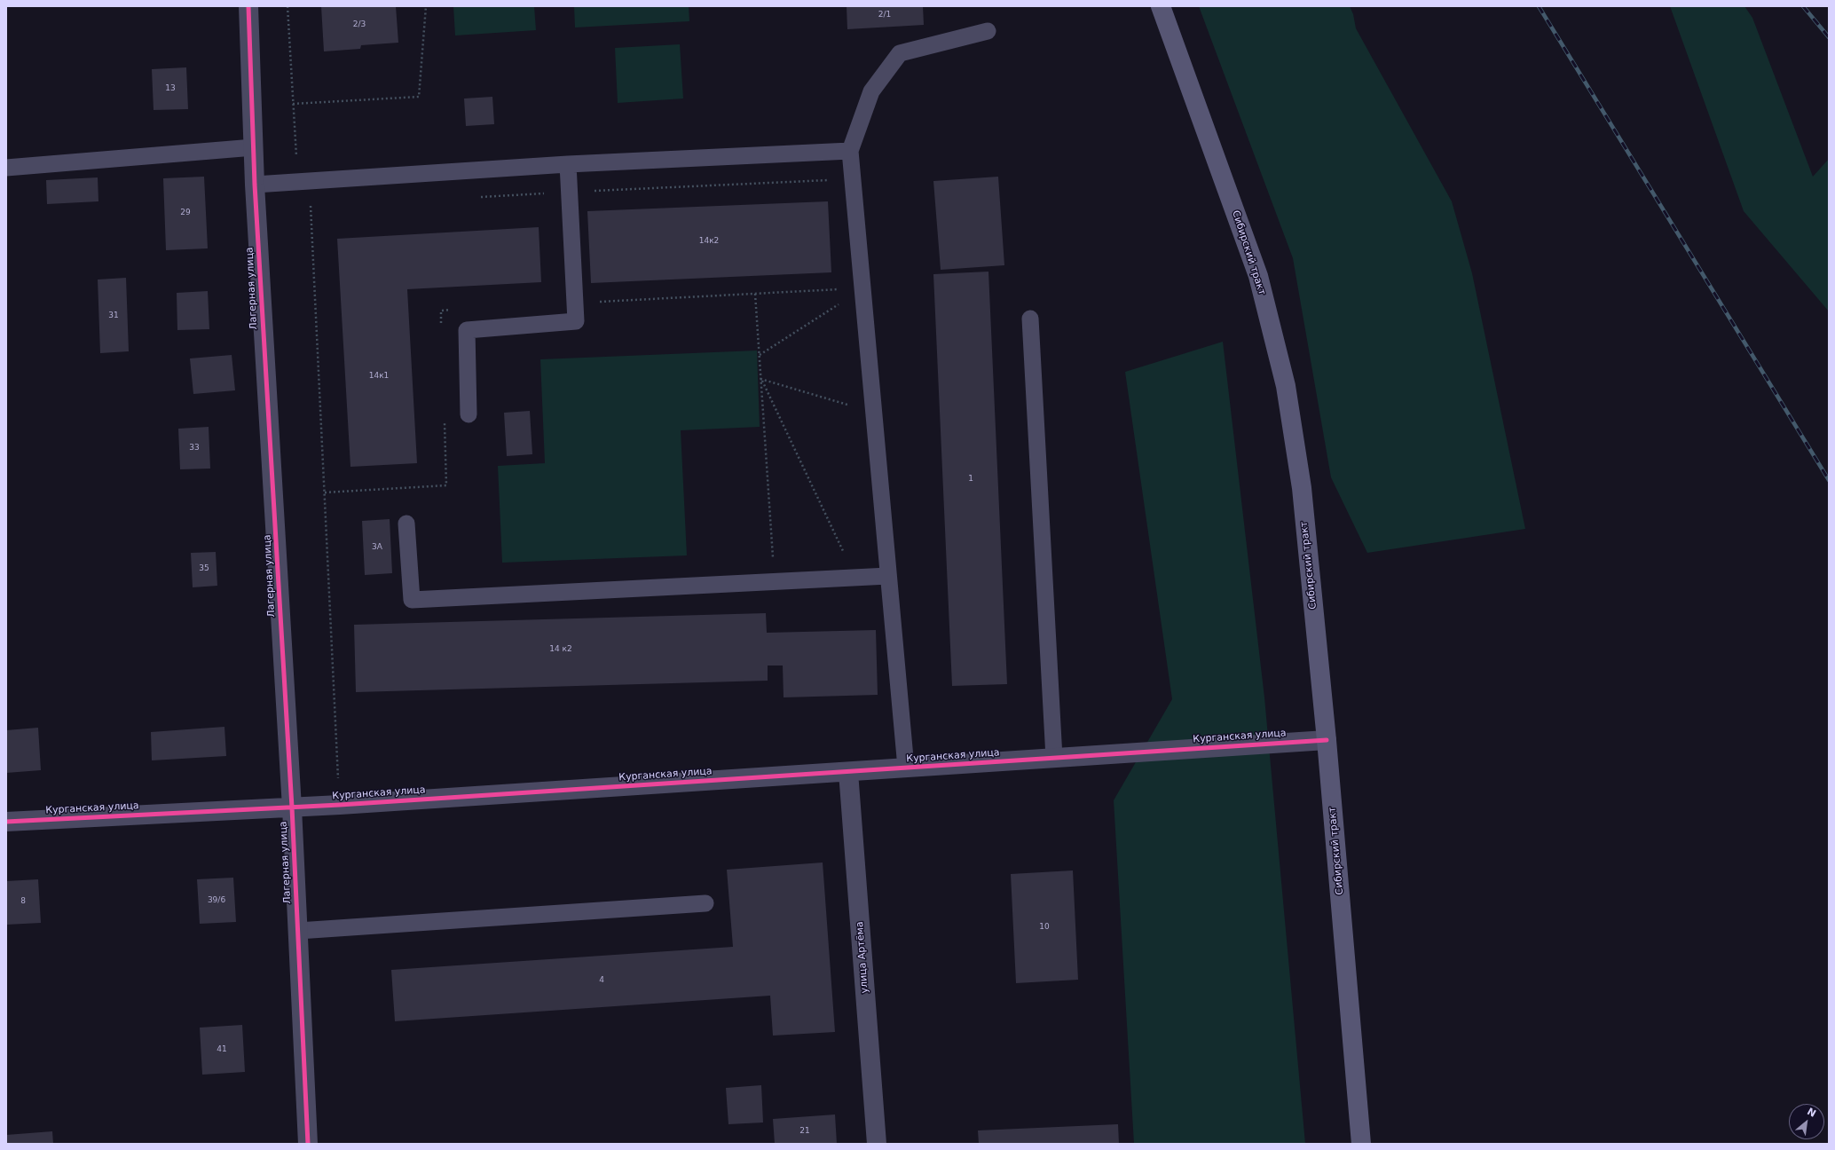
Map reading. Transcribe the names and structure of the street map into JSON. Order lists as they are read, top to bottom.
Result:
{
  "streets": {
    "main road": ["Сибирский тракт"],
    "street": ["Лагерная улица", "Курганская улица", "улица Артёма"]
  },
  "crossings": [
    ["Сибирский тракт", "Курганская улица"],
    ["Лагерная улица", "Курганская улица"],
    ["Курганская улица", "улица Артёма"]
  ],
  "house_numbers": [
    "2/1",
    "2/3",
    "13",
    "29",
    "14к2",
    "31",
    "14к1",
    "33",
    "1",
    "3А",
    "35",
    "14 к2",
    "39/6",
    "8",
    "10",
    "4",
    "41",
    "21"
  ],
  "north": "top right"
}
